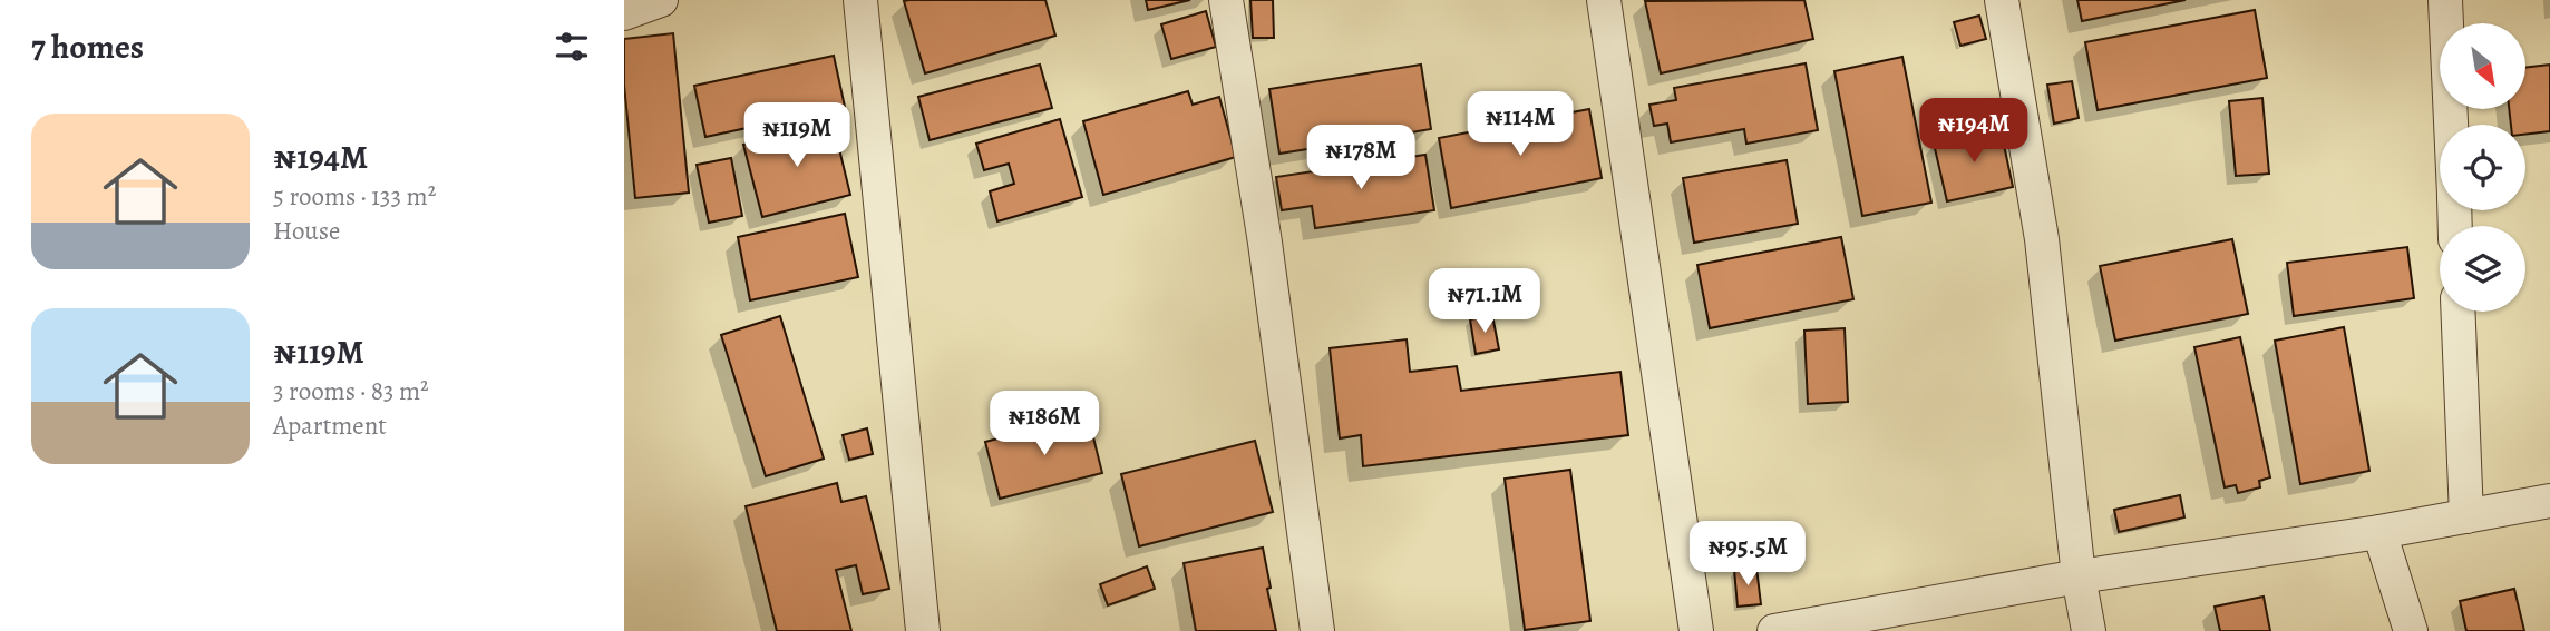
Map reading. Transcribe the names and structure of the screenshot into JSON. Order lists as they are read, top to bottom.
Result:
{
  "north": "bottom right",
  "page": {
    "heading": "7 homes",
    "price": [
      "₦114M",
      "₦194M",
      "₦119M",
      "₦178M",
      "₦71.1M",
      "₦186M",
      "₦95.5M"
    ],
    "list": [
      {
        "name": "₦194M",
        "note": "5 rooms · 133 m² · House"
      },
      {
        "name": "₦119M",
        "note": "3 rooms · 83 m² · Apartment"
      }
    ]
  }
}
